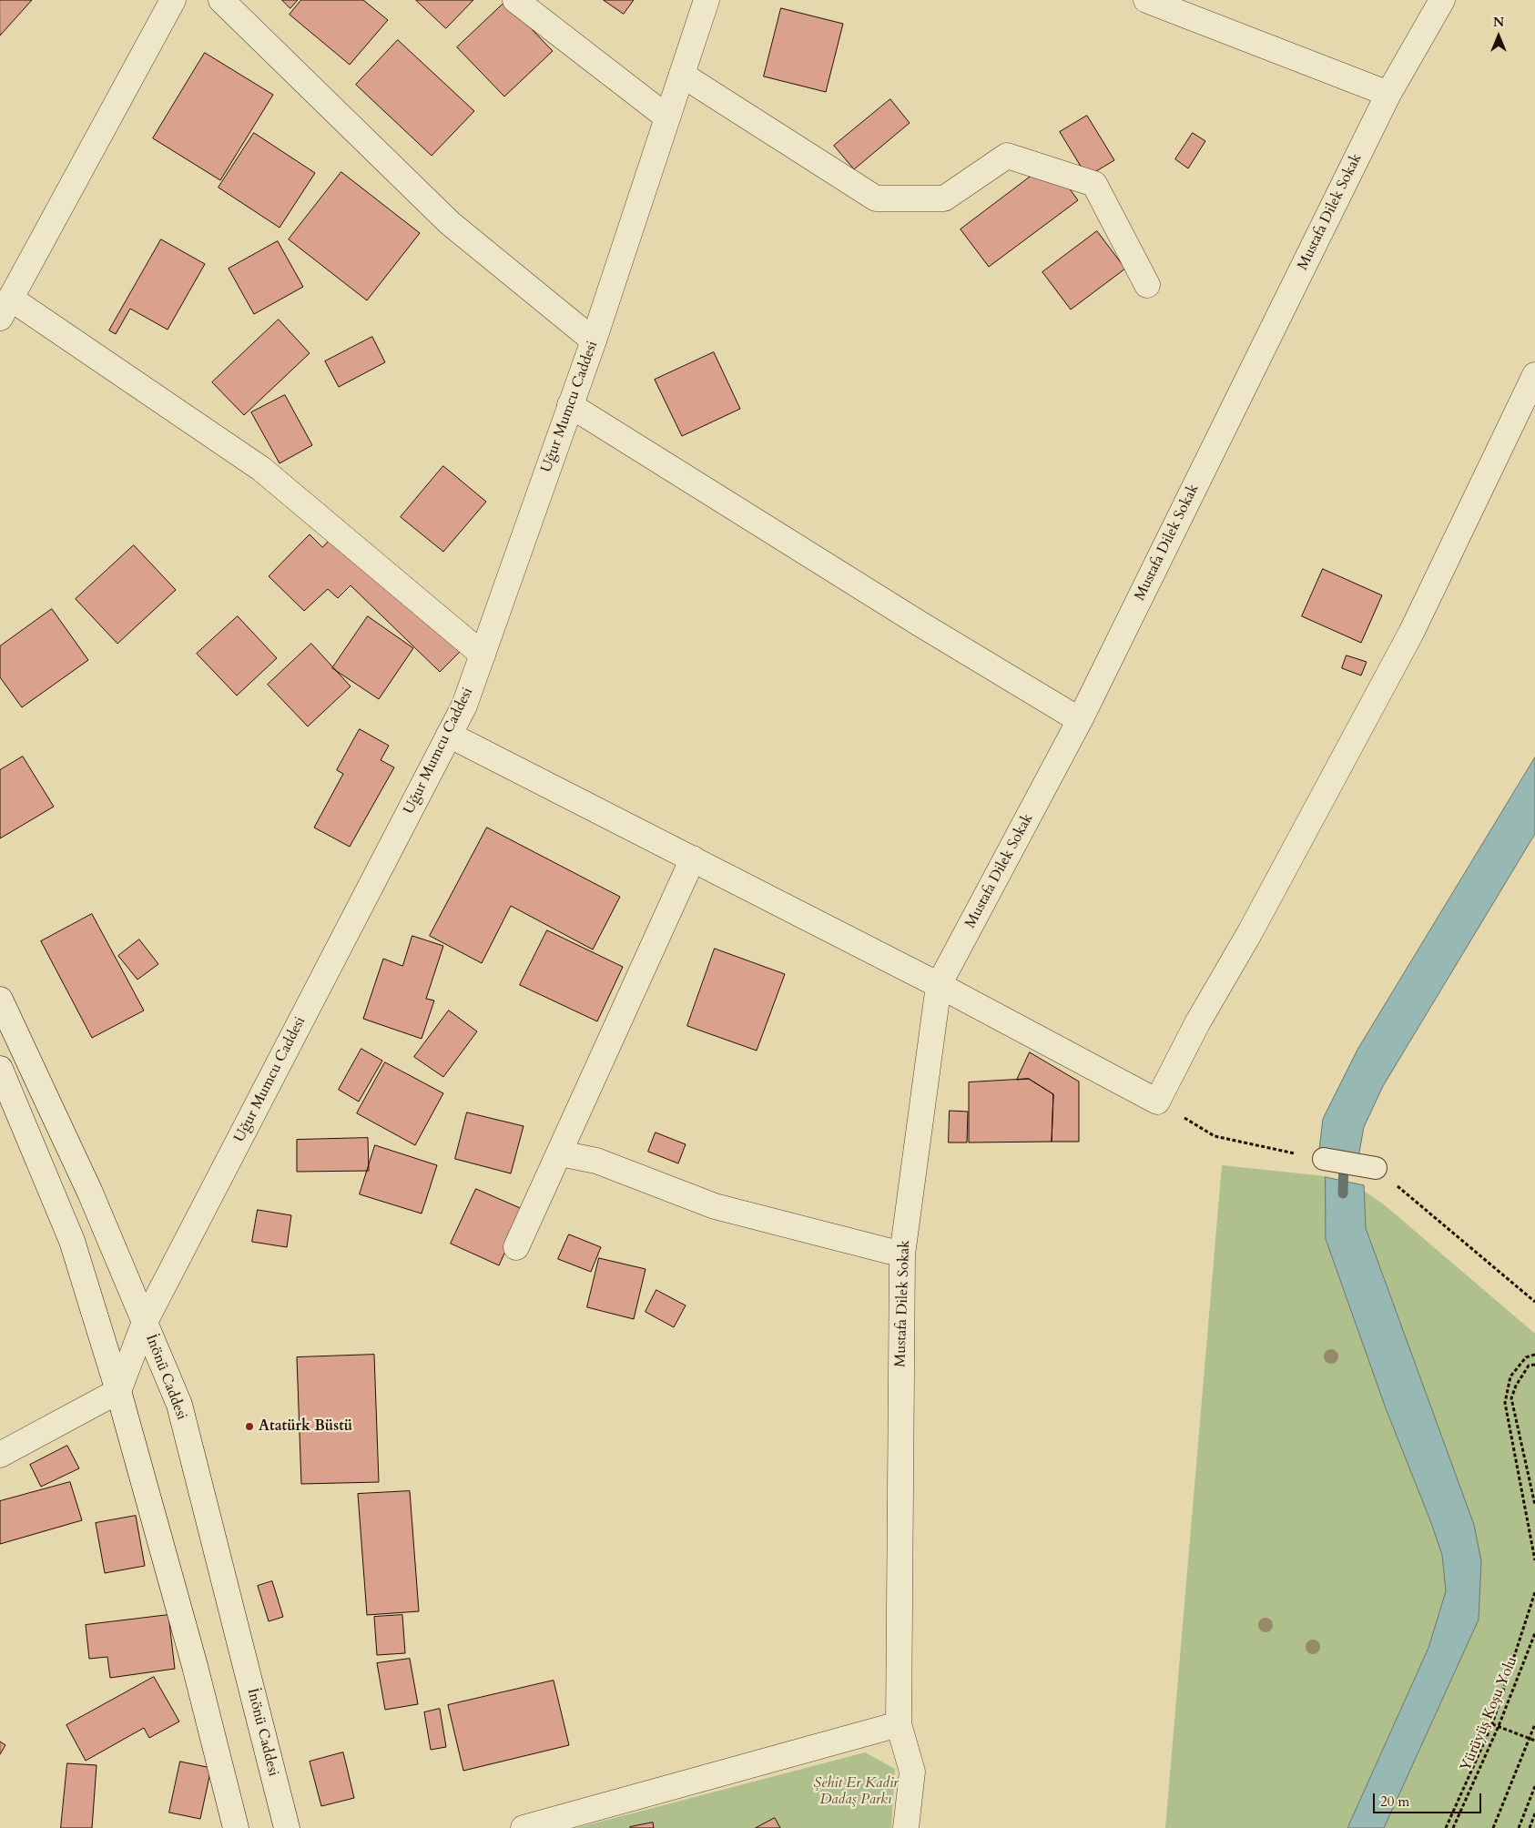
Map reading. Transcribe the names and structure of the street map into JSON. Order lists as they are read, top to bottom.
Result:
{
  "streets": {
    "street": ["Mustafa Dilek Sokak", "Uğur Mumcu Caddesi", "İnönü Caddesi"],
    "path": ["Yürüyüş Koşu Yolu"]
  },
  "crossings": [
    ["Uğur Mumcu Caddesi", "İnönü Caddesi"]
  ],
  "parks": ["Şehit Er Kadir Dadaş Parkı"],
  "places": ["Atatürk Büstü"],
  "scale_bar": "20 m",
  "north": "top"
}
